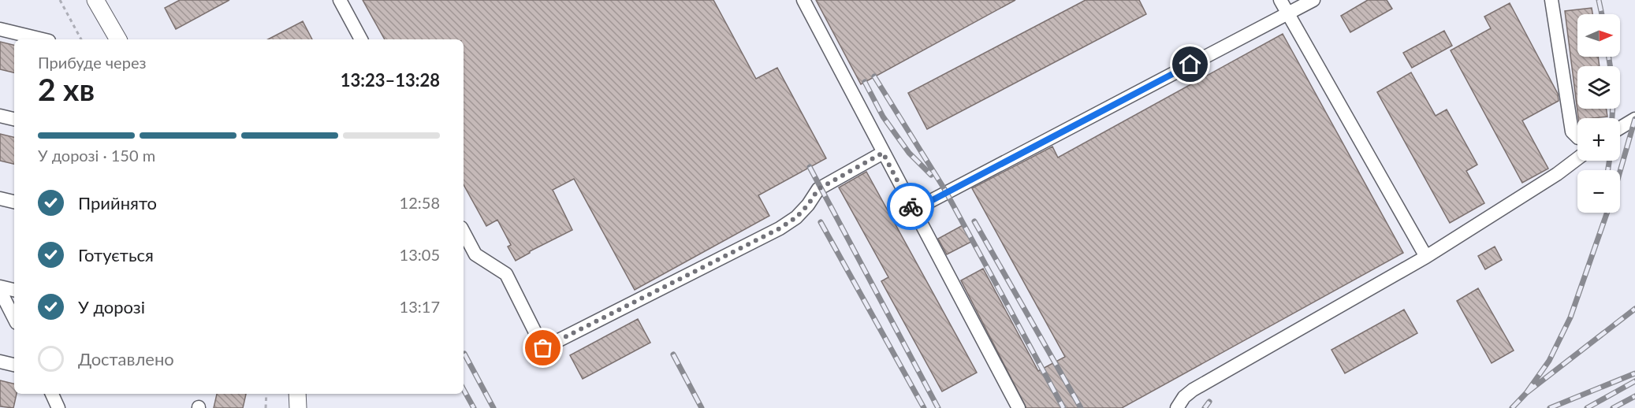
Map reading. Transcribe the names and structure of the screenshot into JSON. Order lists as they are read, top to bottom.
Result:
{
  "north": "right",
  "page": {
    "map_buttons": ["+", "−"],
    "heading": ["2 хв", "Прибуде через", "13:23–13:28"],
    "bar": "У дорозі · 150 m",
    "list": [
      ["Прийнято", "12:58"],
      ["Готується", "13:05"],
      ["У дорозі", "13:17"],
      "Доставлено"
    ]
  }
}
